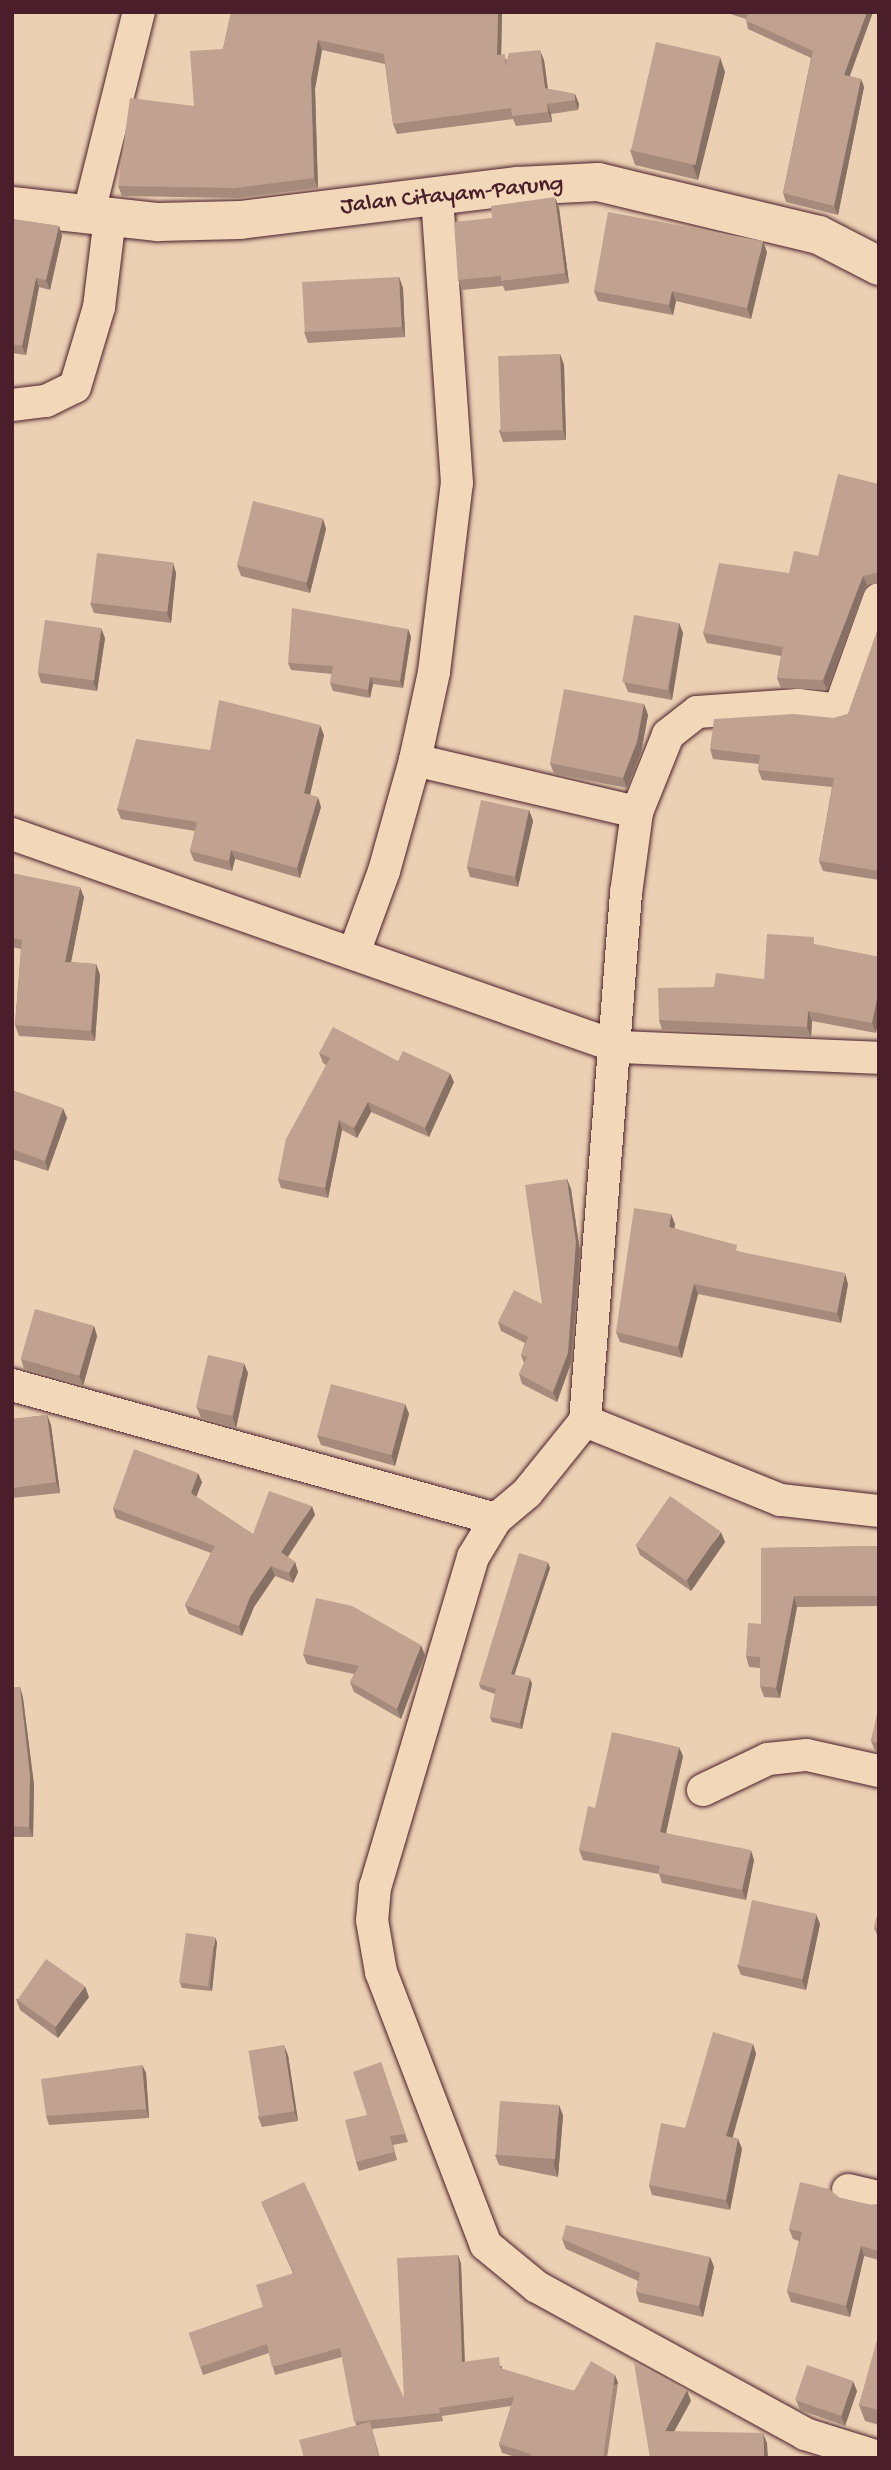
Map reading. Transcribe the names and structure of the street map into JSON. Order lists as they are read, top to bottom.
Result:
{
  "streets": {
    "street": ["Jalan Citayam-Parung"]
  }
}
